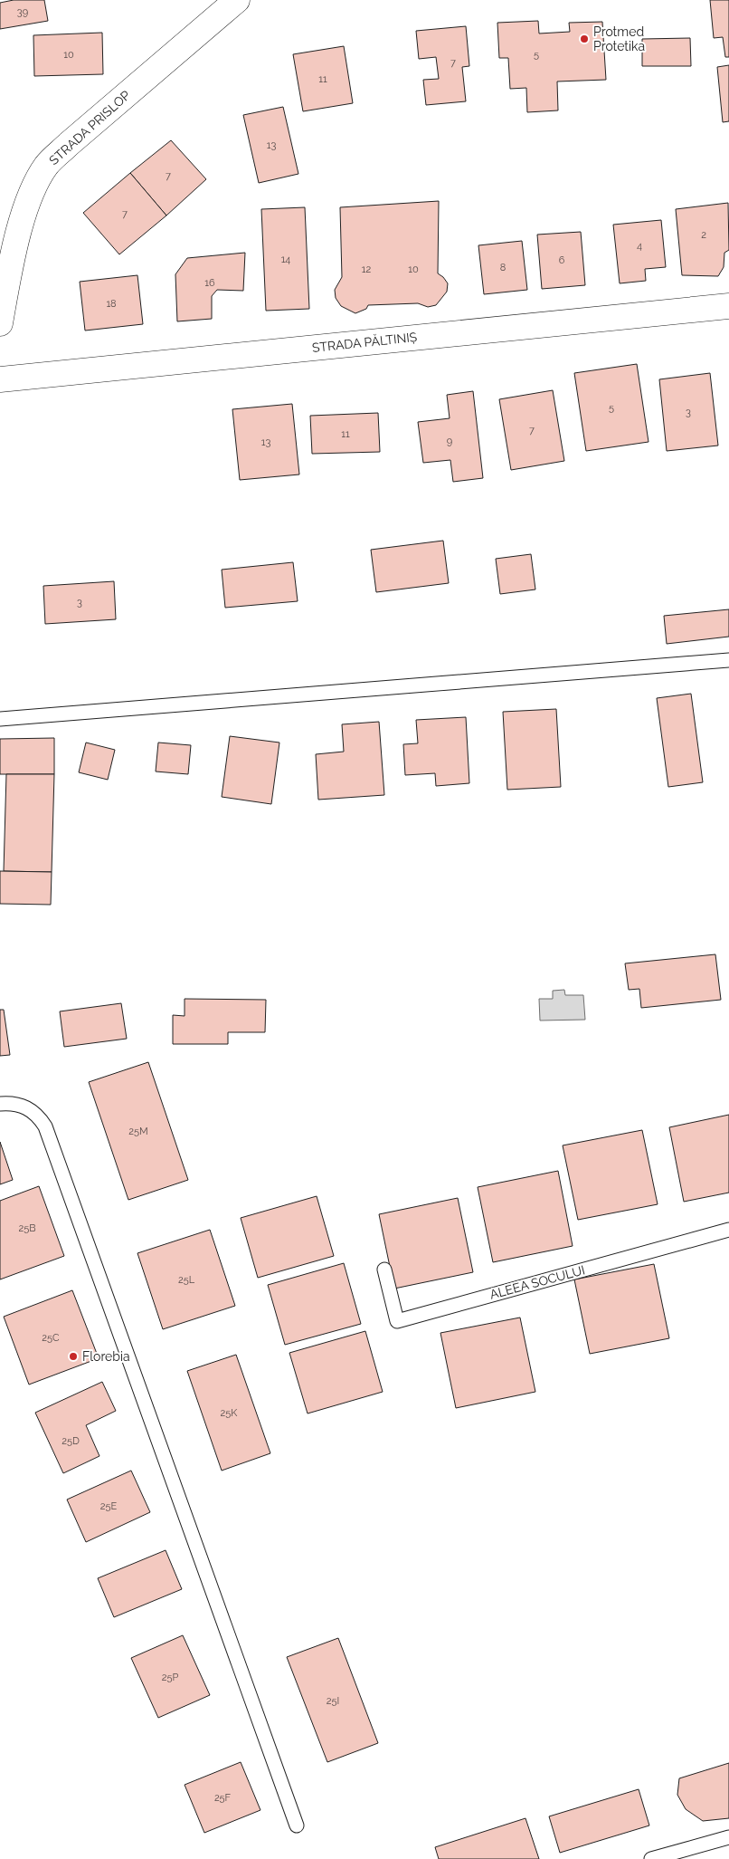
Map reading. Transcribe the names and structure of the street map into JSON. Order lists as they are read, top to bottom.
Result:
{
  "streets": {
    "street": ["STRADA PRISLOP", "STRADA PĂLTINIȘ"],
    "lane": ["ALEEA SOCULUI"]
  },
  "places": ["Protmed Protetika", "Florebia"],
  "house_numbers": [
    "39",
    "10",
    "5",
    "7",
    "11",
    "13",
    "7",
    "7",
    "2",
    "4",
    "14",
    "6",
    "8",
    "12",
    "10",
    "16",
    "18",
    "5",
    "3",
    "7",
    "11",
    "9",
    "13",
    "3",
    "25M",
    "25B",
    "25L",
    "25C",
    "25K",
    "25D",
    "25E",
    "25P",
    "25I",
    "25F"
  ]
}
